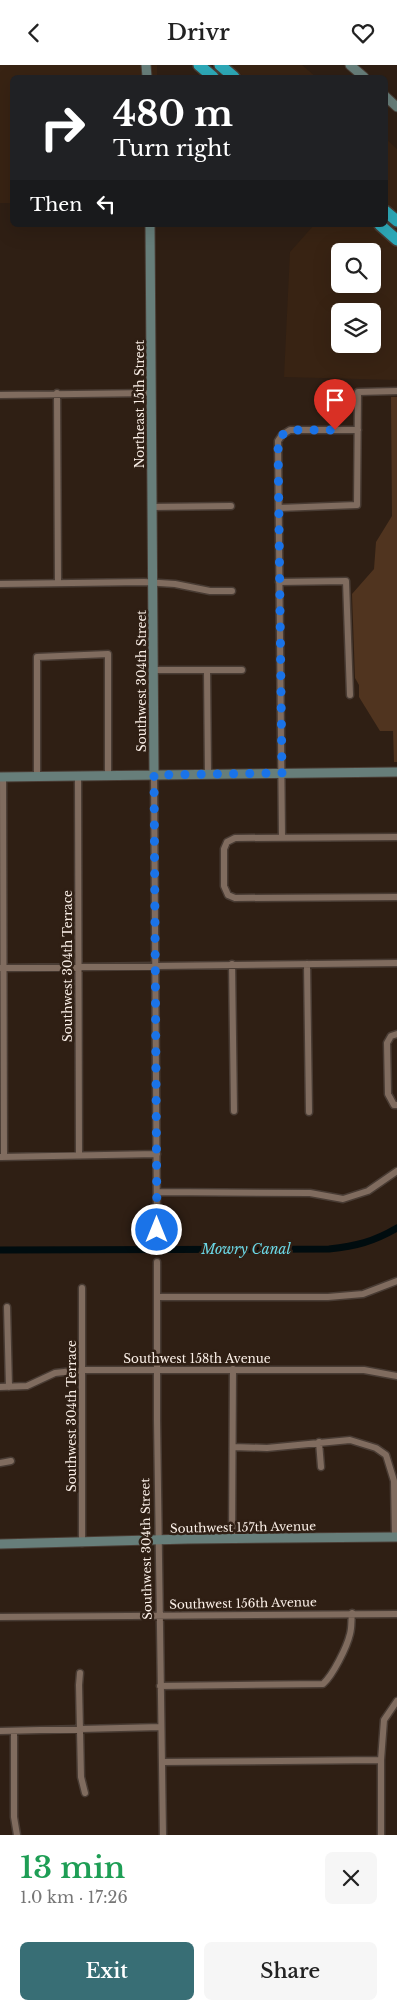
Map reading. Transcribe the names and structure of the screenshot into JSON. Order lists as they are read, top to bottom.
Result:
{
  "streets": {
    "street": [
      "Northeast 15th Street",
      "Southwest 304th Street",
      "Southwest 304th Terrace",
      "Southwest 158th Avenue",
      "Southwest 157th Avenue",
      "Southwest 156th Avenue"
    ]
  },
  "crossings": [
    ["Northeast 15th Street", "Southwest 304th Street"],
    ["Southwest 304th Street", "Southwest 158th Avenue"],
    ["Southwest 304th Street", "Southwest 157th Avenue"],
    ["Southwest 304th Street", "Southwest 156th Avenue"],
    ["Southwest 304th Terrace", "Southwest 158th Avenue"],
    ["Southwest 304th Terrace", "Southwest 157th Avenue"]
  ],
  "water": ["Mowry Canal"],
  "page": {
    "header": "Drivr",
    "turn": ["480 m", "Turn right"],
    "then": "Then",
    "heading": ["13 min", "1.0 km · 17:26"],
    "buttons": ["Exit", "Share"]
  }
}
